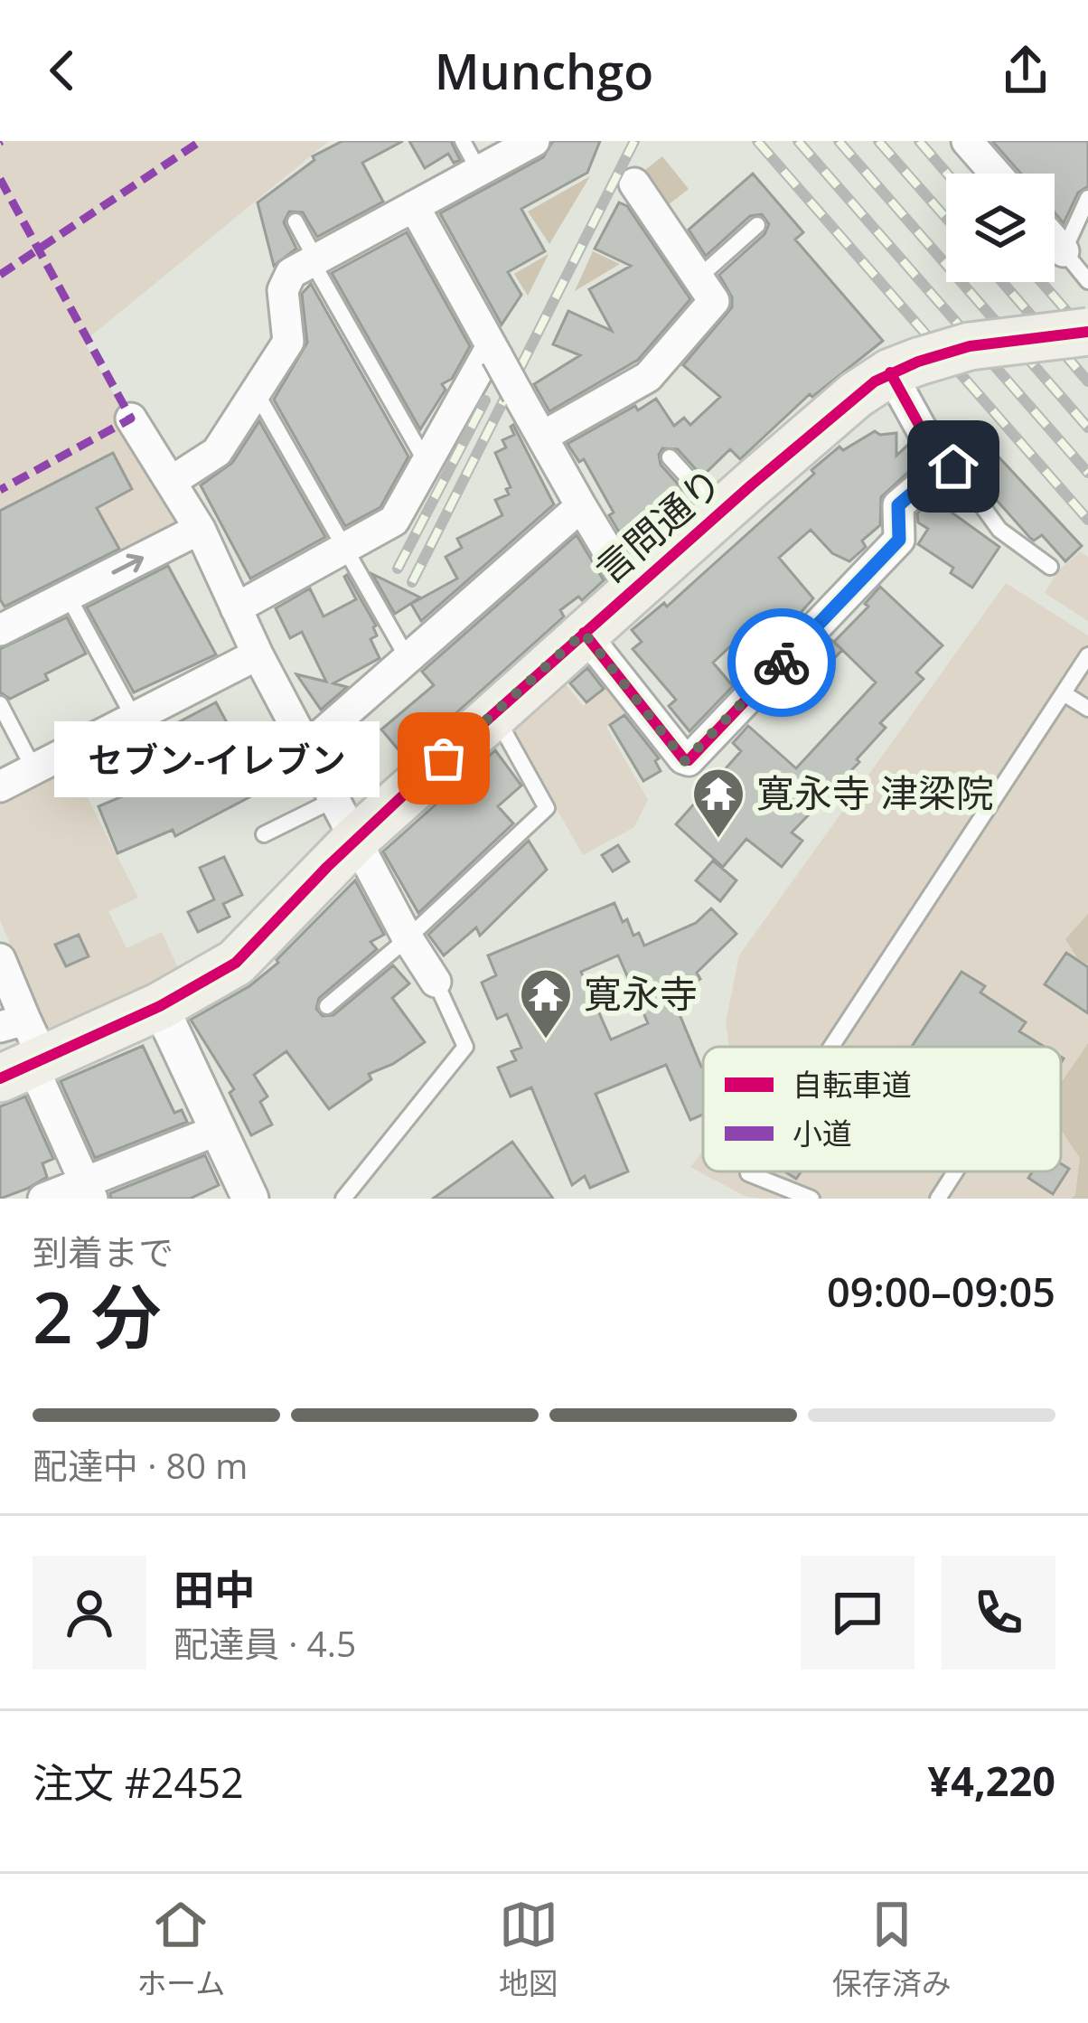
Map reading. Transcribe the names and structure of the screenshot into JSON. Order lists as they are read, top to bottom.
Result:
{
  "streets": {
    "main road": ["言問通り"]
  },
  "places": {
    "other": ["セブン-イレブン"],
    "temple": ["寛永寺 津梁院", "寛永寺"]
  },
  "legend": ["自転車道", "小道"],
  "page": {
    "header": "Munchgo",
    "bubble": "セブン-イレブン",
    "heading": ["2 分", "到着まで", "09:00–09:05"],
    "panel": [
      "田中",
      "配達員 · 4.5",
      "注文 #2452",
      "¥4,220"
    ],
    "bar": "配達中 · 80 m",
    "tabs": ["ホーム", "地図", "保存済み"]
  }
}
